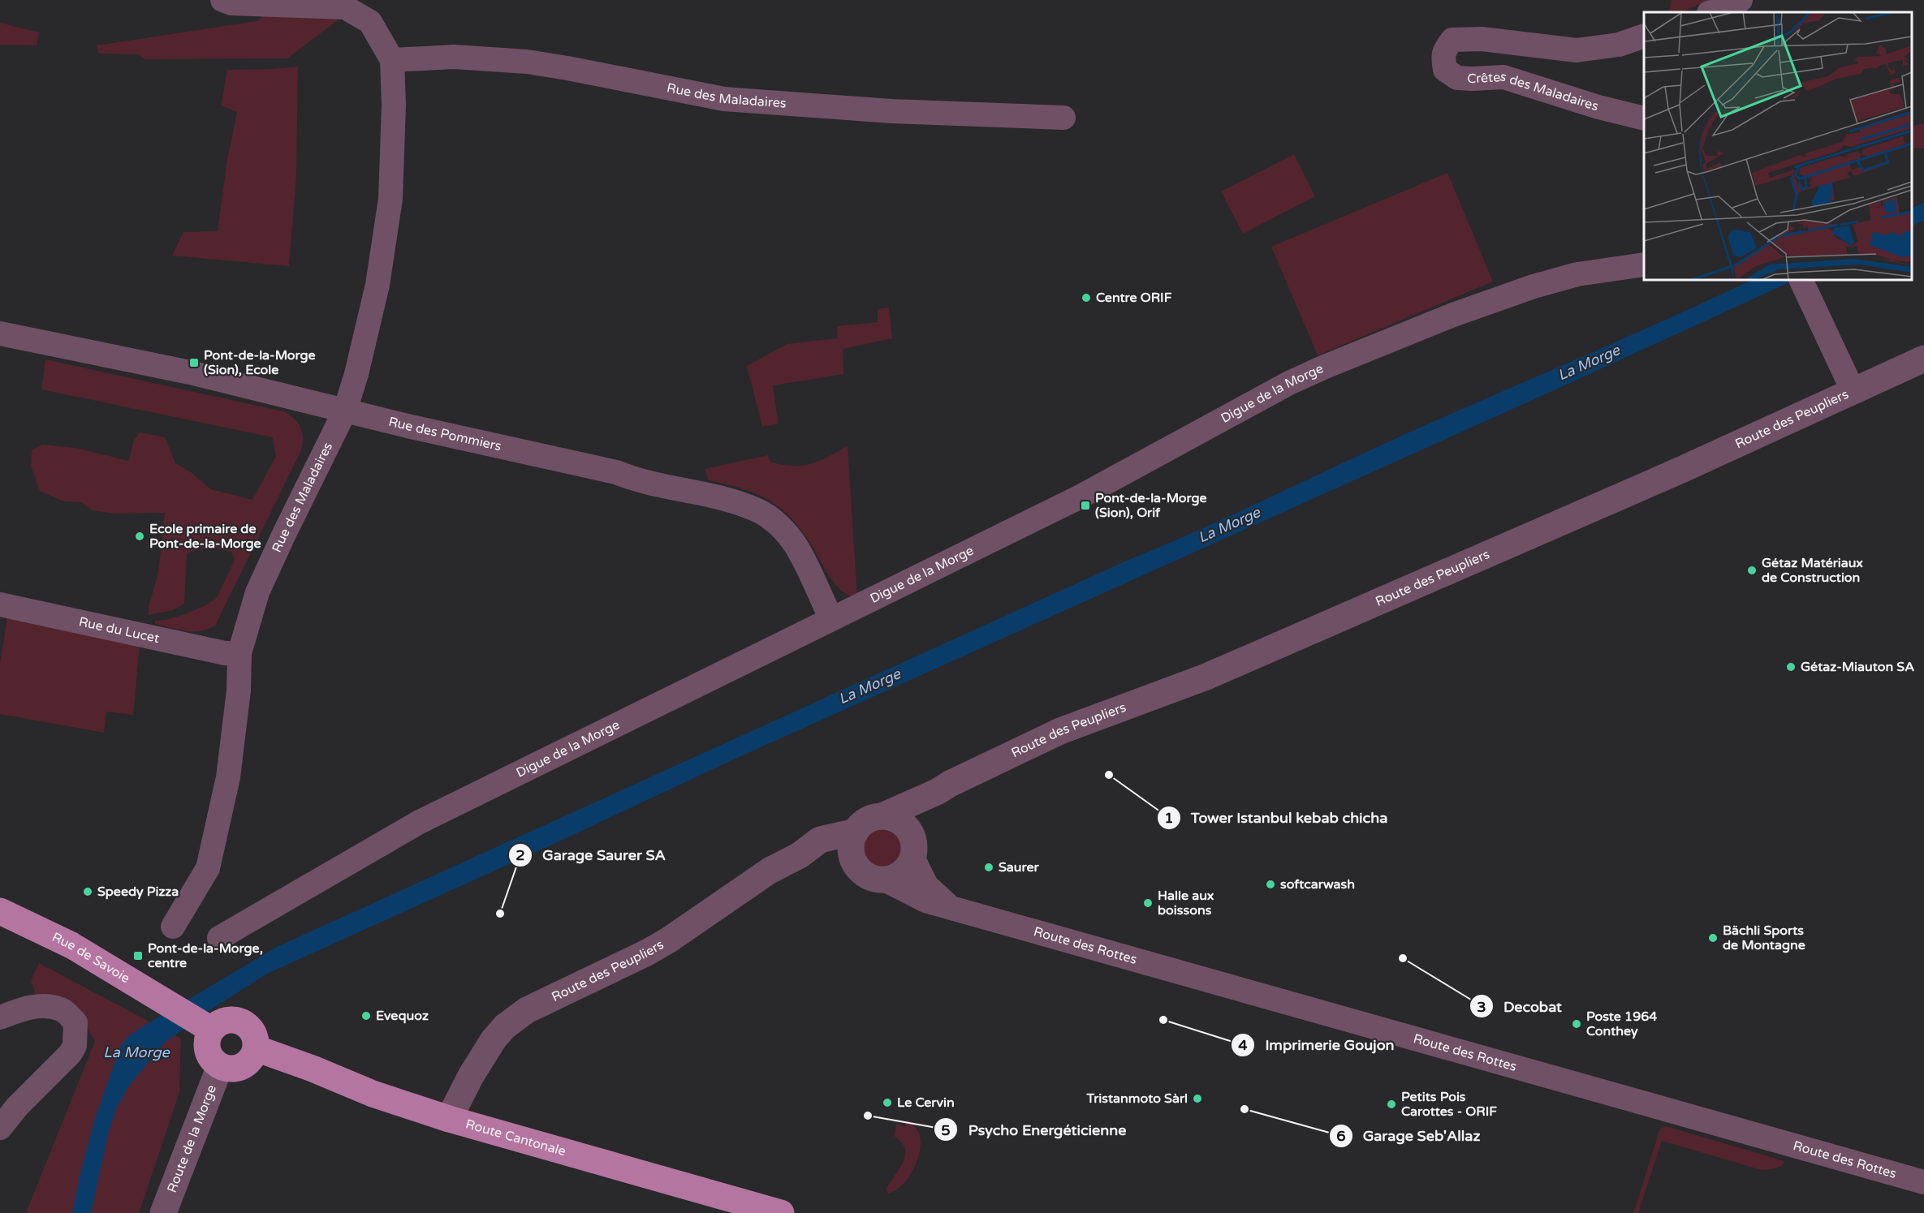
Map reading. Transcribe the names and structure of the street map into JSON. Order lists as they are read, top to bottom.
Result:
{
  "streets": {
    "main road": ["Rue de Savoie", "Route Cantonale"],
    "street": [
      "Crêtes des Maladaires",
      "Rue des Maladaires",
      "Digue de la Morge",
      "Route des Peupliers",
      "Rue des Pommiers",
      "Rue du Lucet",
      "Route des Rottes",
      "Route de la Morge"
    ]
  },
  "crossings": [
    ["Rue des Maladaires", "Rue des Pommiers"],
    ["Rue des Maladaires", "Rue du Lucet"],
    ["Digue de la Morge", "Rue des Pommiers"],
    ["Route des Peupliers", "Route des Rottes"],
    ["Route des Peupliers", "Route Cantonale"],
    ["Rue de Savoie", "Route Cantonale"],
    ["Rue de Savoie", "Route de la Morge"],
    ["Route Cantonale", "Route de la Morge"]
  ],
  "water": ["La Morge"],
  "places": {
    "other": [
      "Centre ORIF",
      "Ecole primaire de Pont-de-la-Morge",
      "Gétaz Matériaux de Construction",
      "Gétaz-Miauton SA",
      "Tower Istanbul kebab chicha",
      "Saurer",
      "softcarwash",
      "Speedy Pizza",
      "Halle aux boissons",
      "Garage Saurer SA",
      "Bächli Sports de Montagne",
      "Decobat",
      "Evequoz",
      "Imprimerie Goujon",
      "Poste 1964 Conthey",
      "Tristanmoto Sàrl",
      "Le Cervin",
      "Petits Pois Carottes - ORIF",
      "Garage Seb'Allaz",
      "Psycho Energéticienne"
    ],
    "transit": ["Pont-de-la-Morge (Sion), Ecole", "Pont-de-la-Morge (Sion), Orif", "Pont-de-la-Morge, centre"]
  }
}
